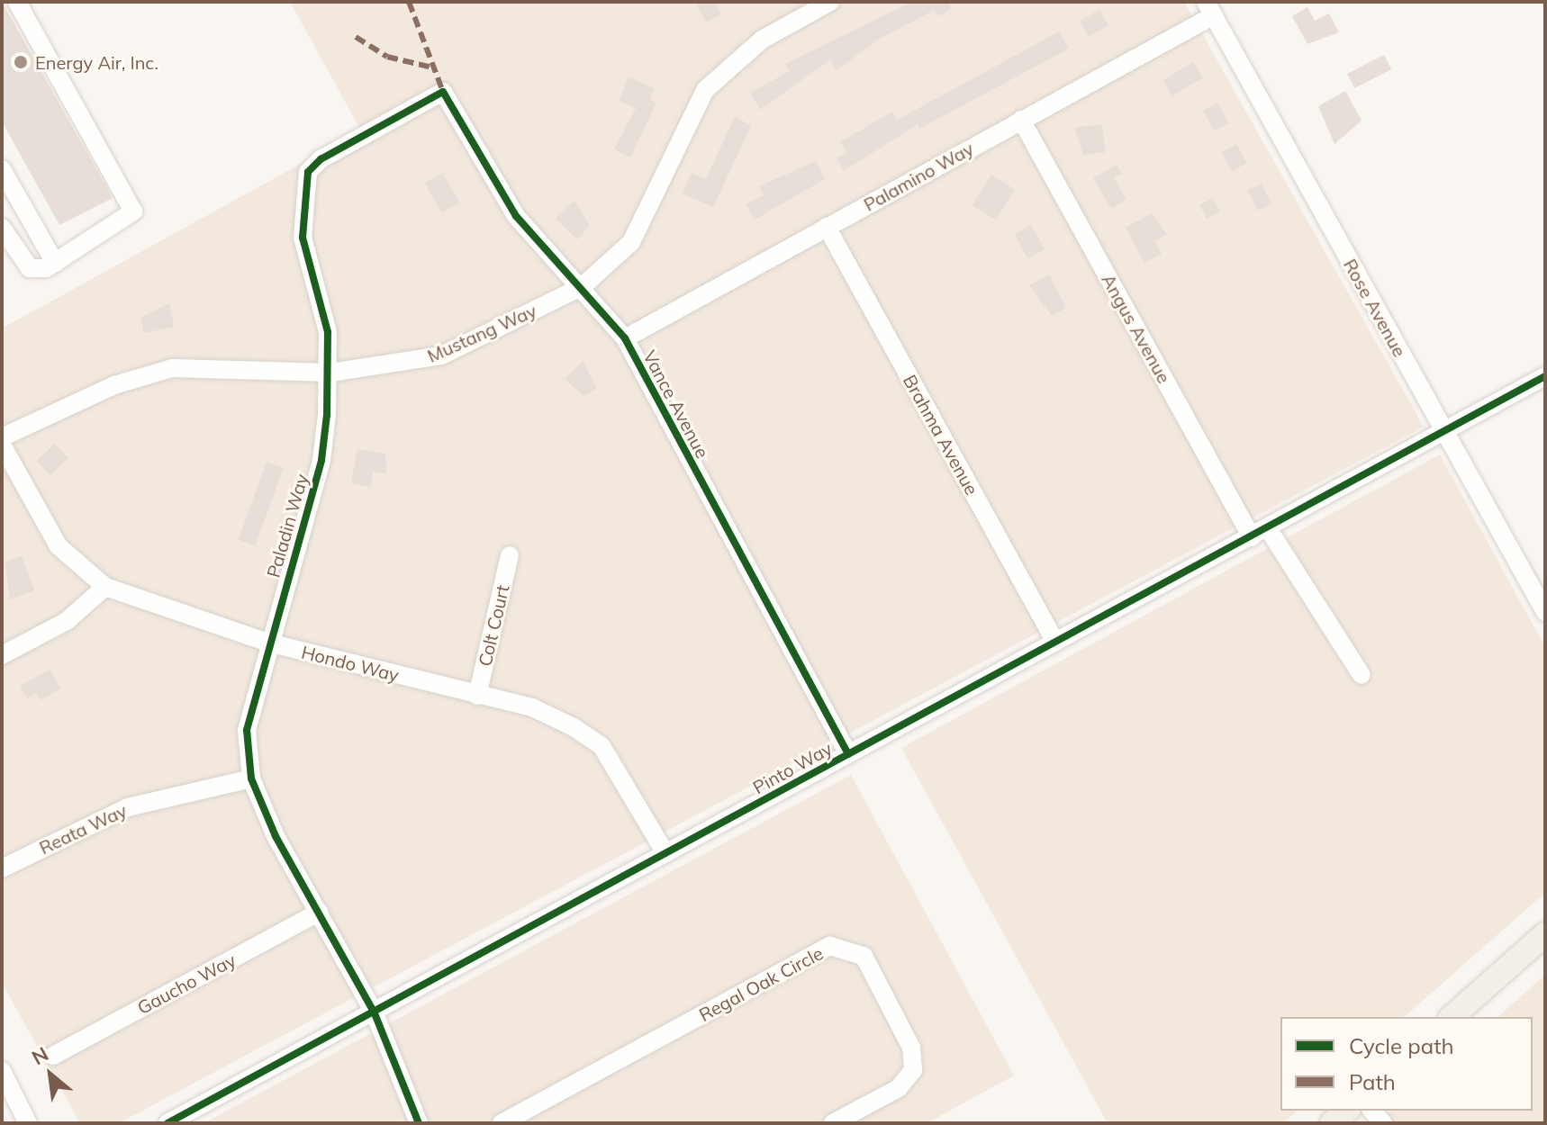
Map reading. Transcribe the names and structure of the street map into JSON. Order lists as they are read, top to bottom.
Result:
{
  "streets": {
    "street": [
      "Palamino Way",
      "Rose Avenue",
      "Angus Avenue",
      "Mustang Way",
      "Vance Avenue",
      "Brahma Avenue",
      "Paladin Way",
      "Colt Court",
      "Hondo Way",
      "Pinto Way",
      "Reata Way",
      "Gaucho Way",
      "Regal Oak Circle"
    ]
  },
  "crossings": [
    ["Palamino Way", "Rose Avenue"],
    ["Palamino Way", "Angus Avenue"],
    ["Palamino Way", "Vance Avenue"],
    ["Palamino Way", "Brahma Avenue"],
    ["Rose Avenue", "Pinto Way"],
    ["Angus Avenue", "Pinto Way"],
    ["Mustang Way", "Vance Avenue"],
    ["Mustang Way", "Paladin Way"],
    ["Vance Avenue", "Paladin Way"],
    ["Vance Avenue", "Pinto Way"],
    ["Brahma Avenue", "Pinto Way"],
    ["Paladin Way", "Hondo Way"],
    ["Paladin Way", "Pinto Way"],
    ["Paladin Way", "Reata Way"],
    ["Paladin Way", "Gaucho Way"],
    ["Colt Court", "Hondo Way"],
    ["Hondo Way", "Pinto Way"]
  ],
  "places": ["Energy Air, Inc."],
  "legend": ["Cycle path", "Path"],
  "north": "top left"
}
